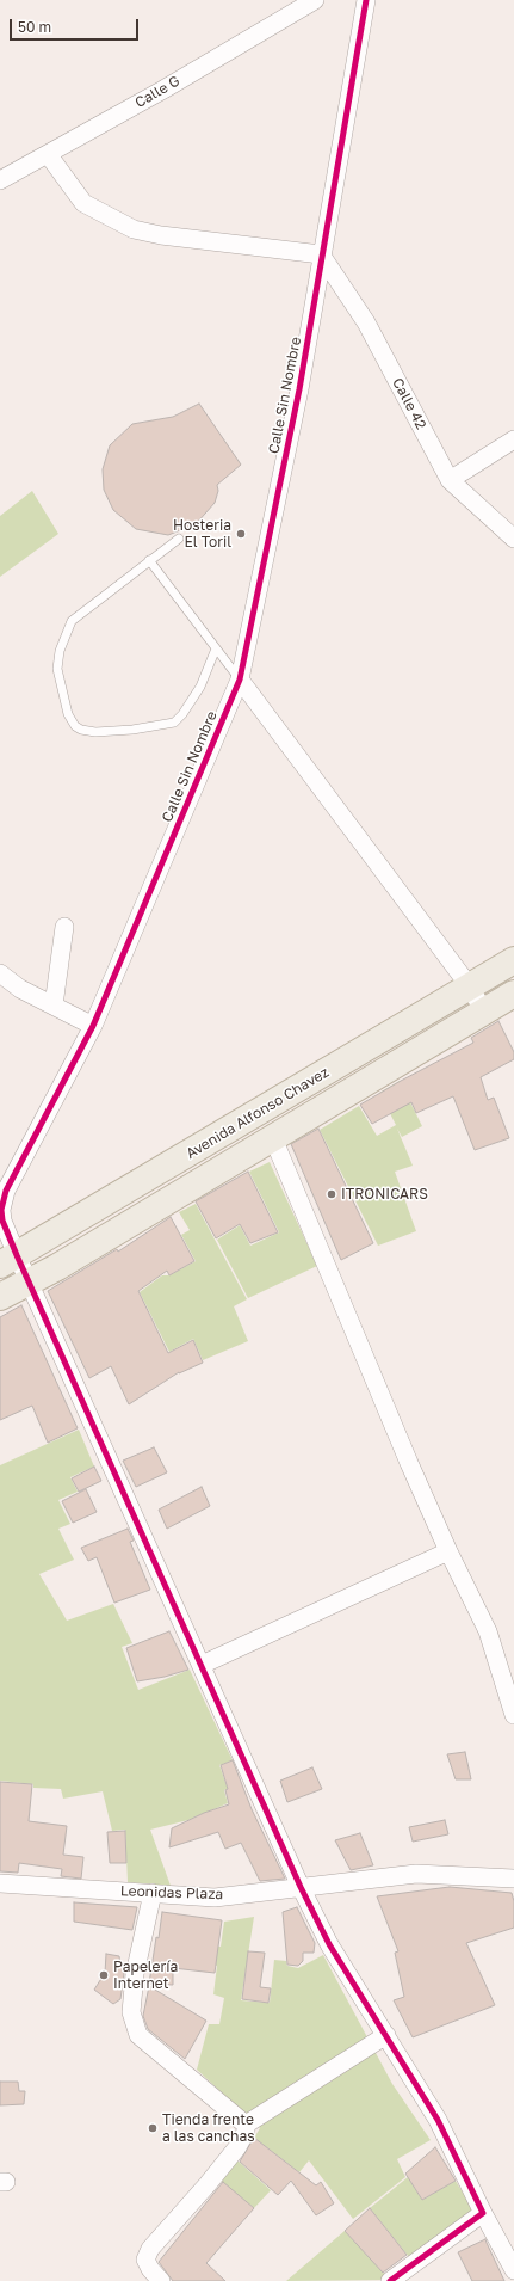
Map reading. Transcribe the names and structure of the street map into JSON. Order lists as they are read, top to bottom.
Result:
{
  "streets": {
    "main road": ["Avenida Alfonso Chavez"],
    "street": [
      "Calle G",
      "Calle Sin Nombre",
      "Calle 42",
      "Leonidas Plaza"
    ]
  },
  "crossings": [
    ["Calle Sin Nombre", "Calle 42"],
    ["Calle Sin Nombre", "Avenida Alfonso Chavez"],
    ["Calle Sin Nombre", "Leonidas Plaza"]
  ],
  "places": [
    "Hosteria El Toril",
    "ITRONICARS",
    "Papelería Internet",
    "Tienda frente a las canchas"
  ],
  "scale_bar": "50 m"
}
